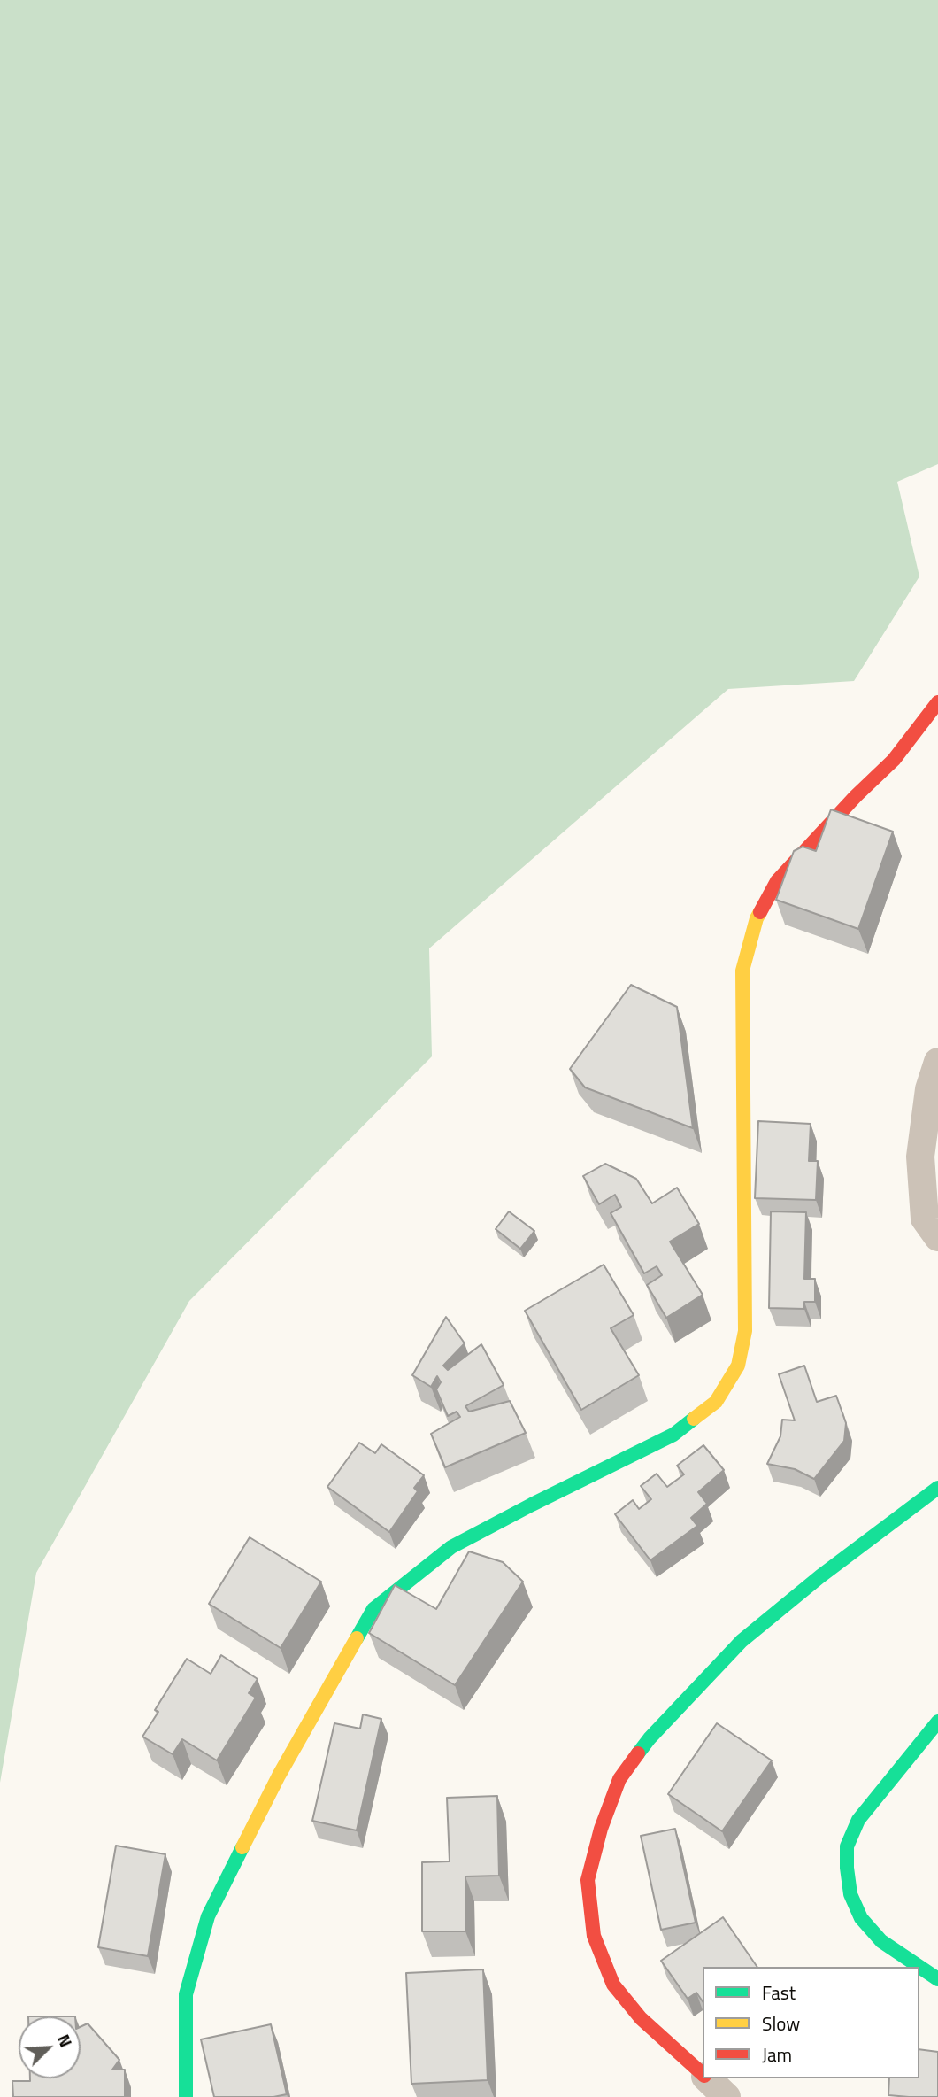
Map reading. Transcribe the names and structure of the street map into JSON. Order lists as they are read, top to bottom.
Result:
{
  "legend": ["Fast", "Slow", "Jam"],
  "north": "top right"
}
